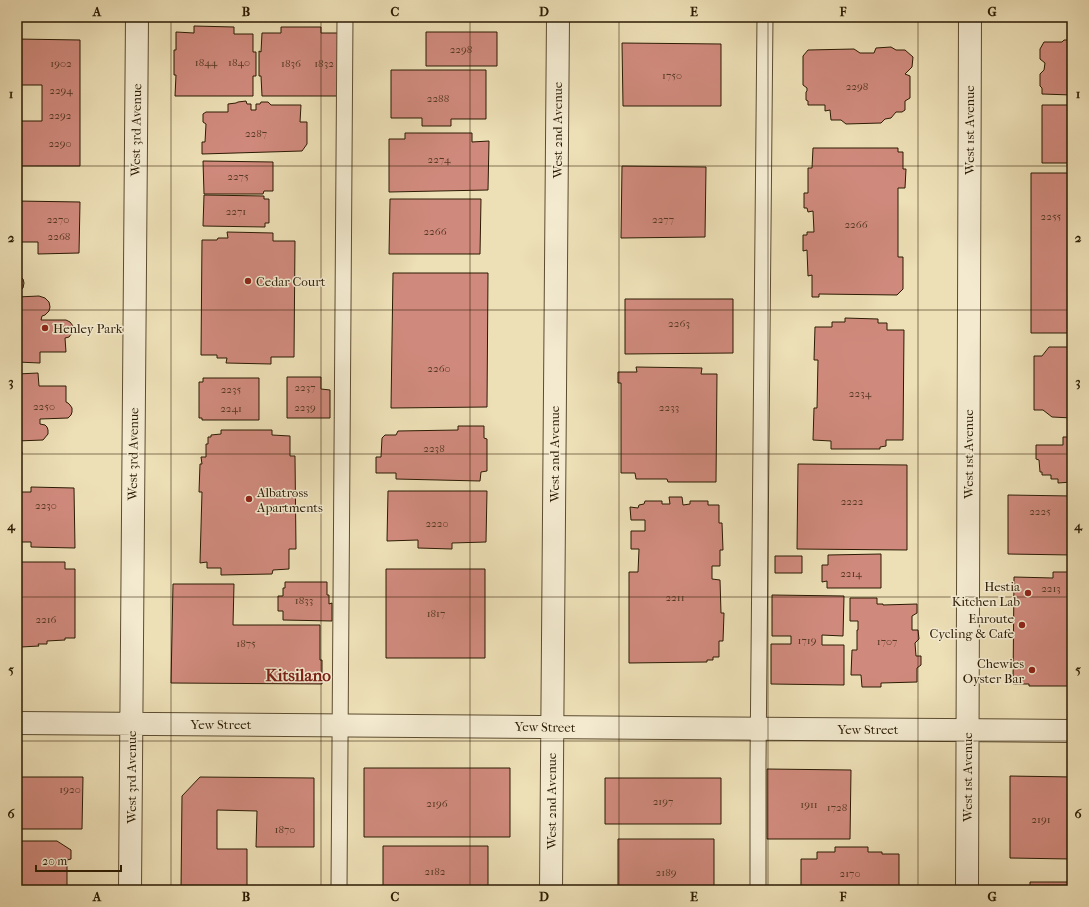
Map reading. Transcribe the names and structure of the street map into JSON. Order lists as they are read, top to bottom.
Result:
{
  "streets": {
    "street": [
      "West 3rd Avenue",
      "West 2nd Avenue",
      "West 1st Avenue",
      "Yew Street"
    ]
  },
  "crossings": [
    ["West 3rd Avenue", "Yew Street"],
    ["West 2nd Avenue", "Yew Street"],
    ["West 1st Avenue", "Yew Street"]
  ],
  "districts": ["Kitsilano"],
  "places": [
    "Cedar Court",
    "Henley Park",
    "Albatross Apartments",
    "Hestia Kitchen Lab",
    "Enroute Cycling & Cafe",
    "Chewies Oyster Bar"
  ],
  "house_numbers": [
    "2298",
    "1844",
    "1840",
    "1902",
    "1836",
    "1832",
    "1750",
    "2298",
    "2294",
    "2288",
    "2292",
    "2287",
    "2290",
    "2274",
    "2275",
    "2271",
    "2255",
    "2270",
    "2277",
    "2266",
    "2266",
    "2268",
    "2263",
    "2260",
    "2237",
    "2235",
    "2234",
    "2250",
    "2239",
    "2233",
    "2241",
    "2238",
    "2222",
    "2230",
    "2225",
    "2220",
    "2214",
    "2213",
    "2211",
    "1833",
    "1817",
    "2216",
    "1719",
    "1707",
    "1875",
    "1920",
    "2197",
    "2196",
    "1911",
    "1728",
    "2191",
    "1870",
    "2182",
    "2189",
    "2170"
  ],
  "scale_bar": "20 m",
  "grid": {
    "columns": [
      "A",
      "B",
      "C",
      "D",
      "E",
      "F",
      "G"
    ],
    "rows": [
      "1",
      "2",
      "3",
      "4",
      "5",
      "6"
    ]
  }
}
